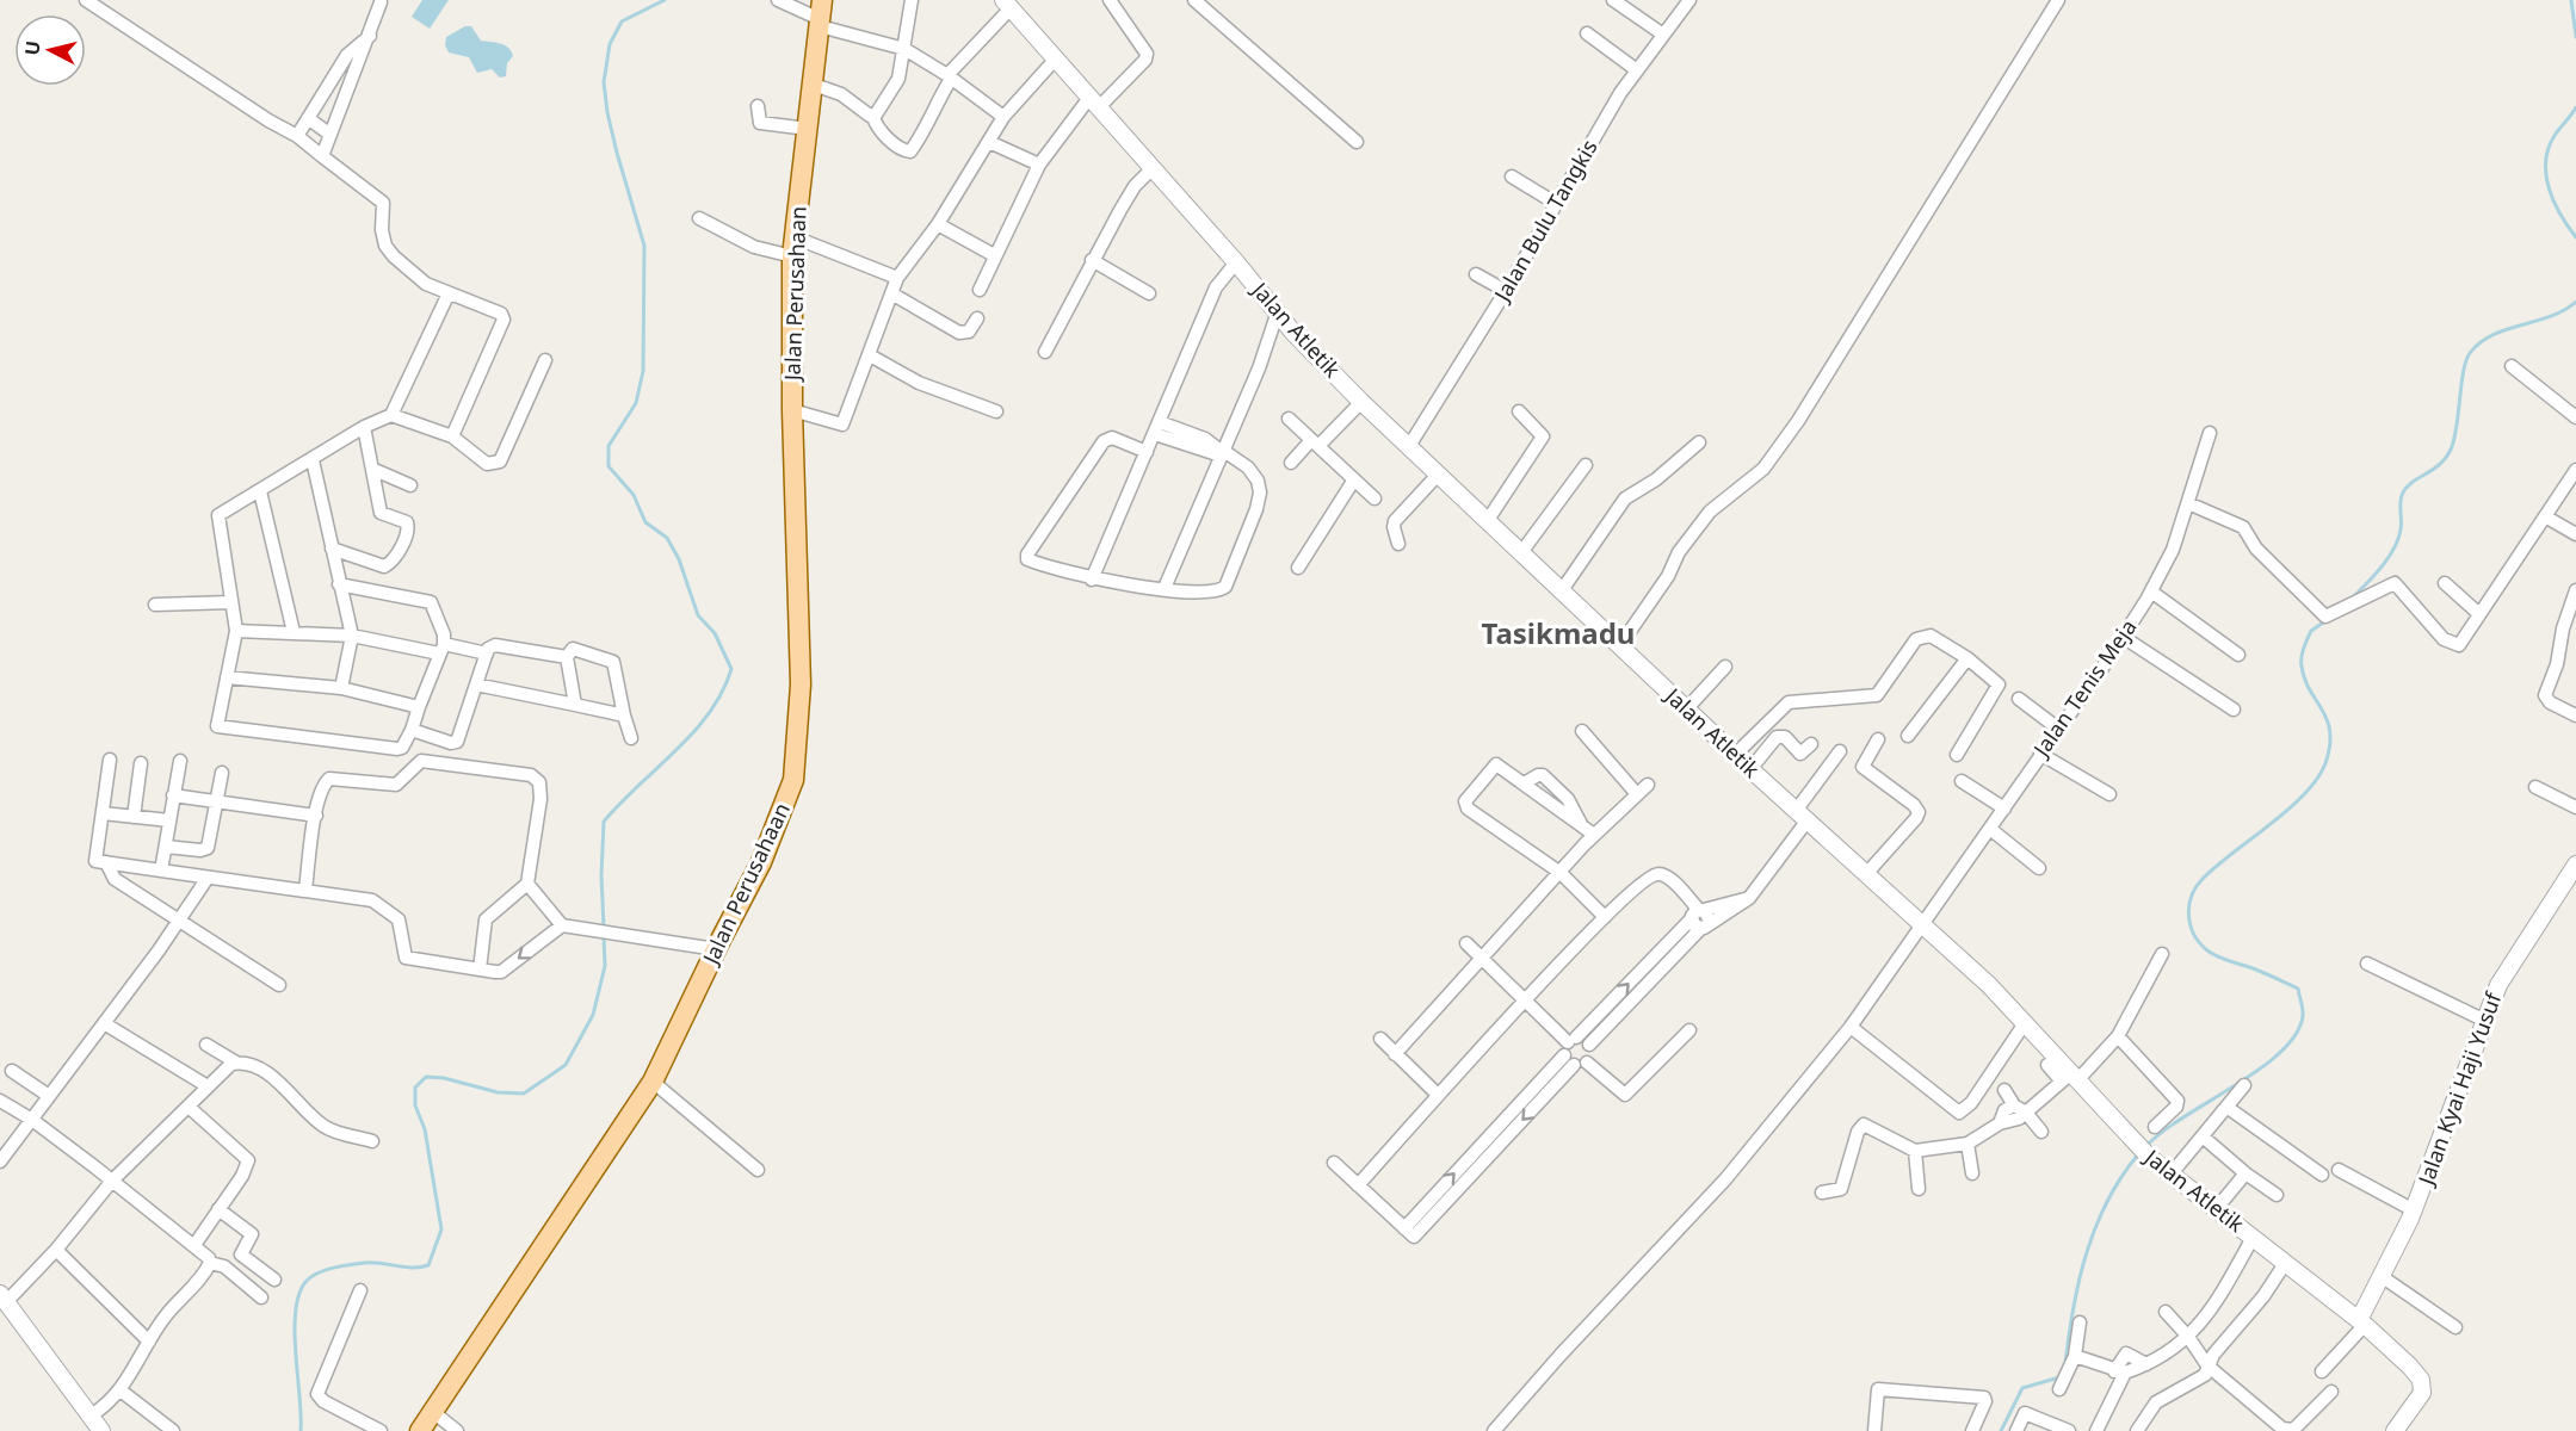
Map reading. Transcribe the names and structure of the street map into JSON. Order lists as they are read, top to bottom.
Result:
{
  "streets": {
    "main road": ["Jalan Perusahaan"],
    "street": [
      "Jalan Bulu Tangkis",
      "Jalan Atletik",
      "Jalan Tenis Meja",
      "Jalan Kyai Haji Yusuf"
    ]
  },
  "crossings": [
    ["Jalan Bulu Tangkis", "Jalan Atletik"],
    ["Jalan Atletik", "Jalan Tenis Meja"],
    ["Jalan Atletik", "Jalan Kyai Haji Yusuf"]
  ],
  "districts": ["Tasikmadu"],
  "north": "left"
}
